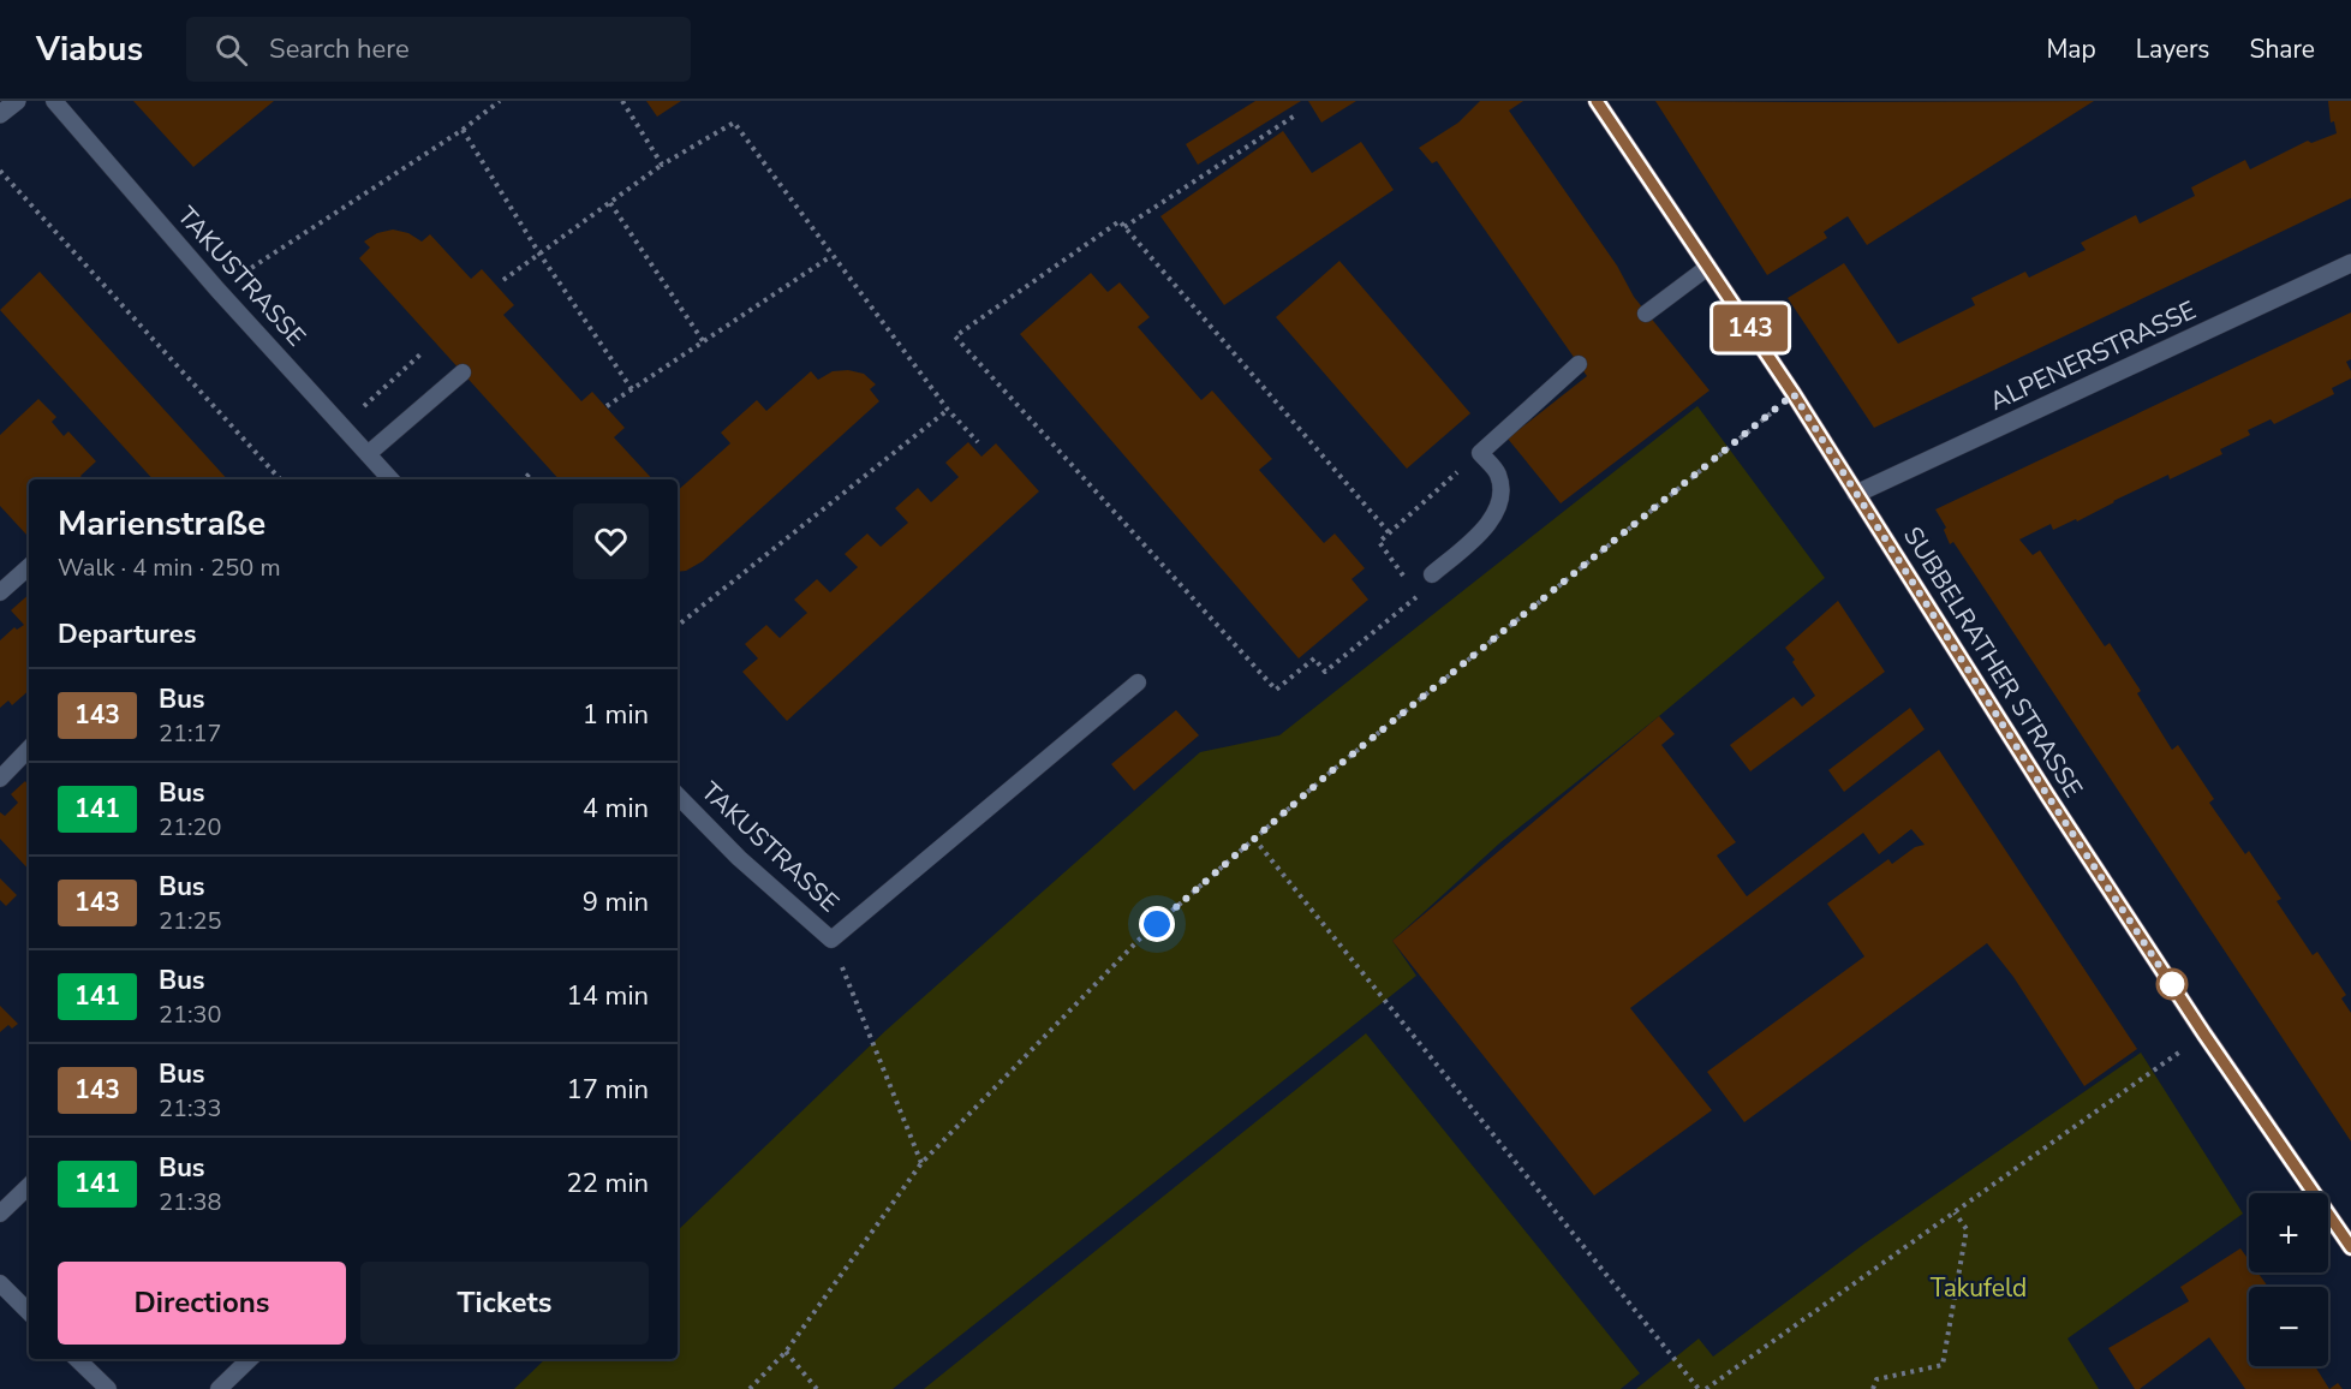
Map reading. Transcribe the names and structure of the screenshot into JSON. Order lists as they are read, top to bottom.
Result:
{
  "streets": {
    "main road": ["SUBBELRATHER STRASSE"],
    "street": ["ALPENERSTRASSE"],
    "lane": ["TAKUSTRASSE"]
  },
  "crossings": [
    ["ALPENERSTRASSE", "SUBBELRATHER STRASSE"]
  ],
  "parks": ["Takufeld"],
  "lines": ["bus line 143"],
  "page": {
    "header": "Viabus",
    "search": "Search here",
    "nav": ["Map", "Layers", "Share"],
    "on_map": "143",
    "heading": [
      ["Marienstraße", "Walk · 4 min · 250 m"],
      "Departures"
    ],
    "list": [
      {
        "mark": "143",
        "name": "Bus",
        "note": "21:17",
        "value": "1 min"
      },
      {
        "mark": "141",
        "name": "Bus",
        "note": "21:20",
        "value": "4 min"
      },
      {
        "mark": "143",
        "name": "Bus",
        "note": "21:25",
        "value": "9 min"
      },
      {
        "mark": "141",
        "name": "Bus",
        "note": "21:30",
        "value": "14 min"
      },
      {
        "mark": "143",
        "name": "Bus",
        "note": "21:33",
        "value": "17 min"
      },
      {
        "mark": "141",
        "name": "Bus",
        "note": "21:38",
        "value": "22 min"
      }
    ],
    "map_buttons": ["+", "−"],
    "buttons": ["Directions", "Tickets"]
  }
}
